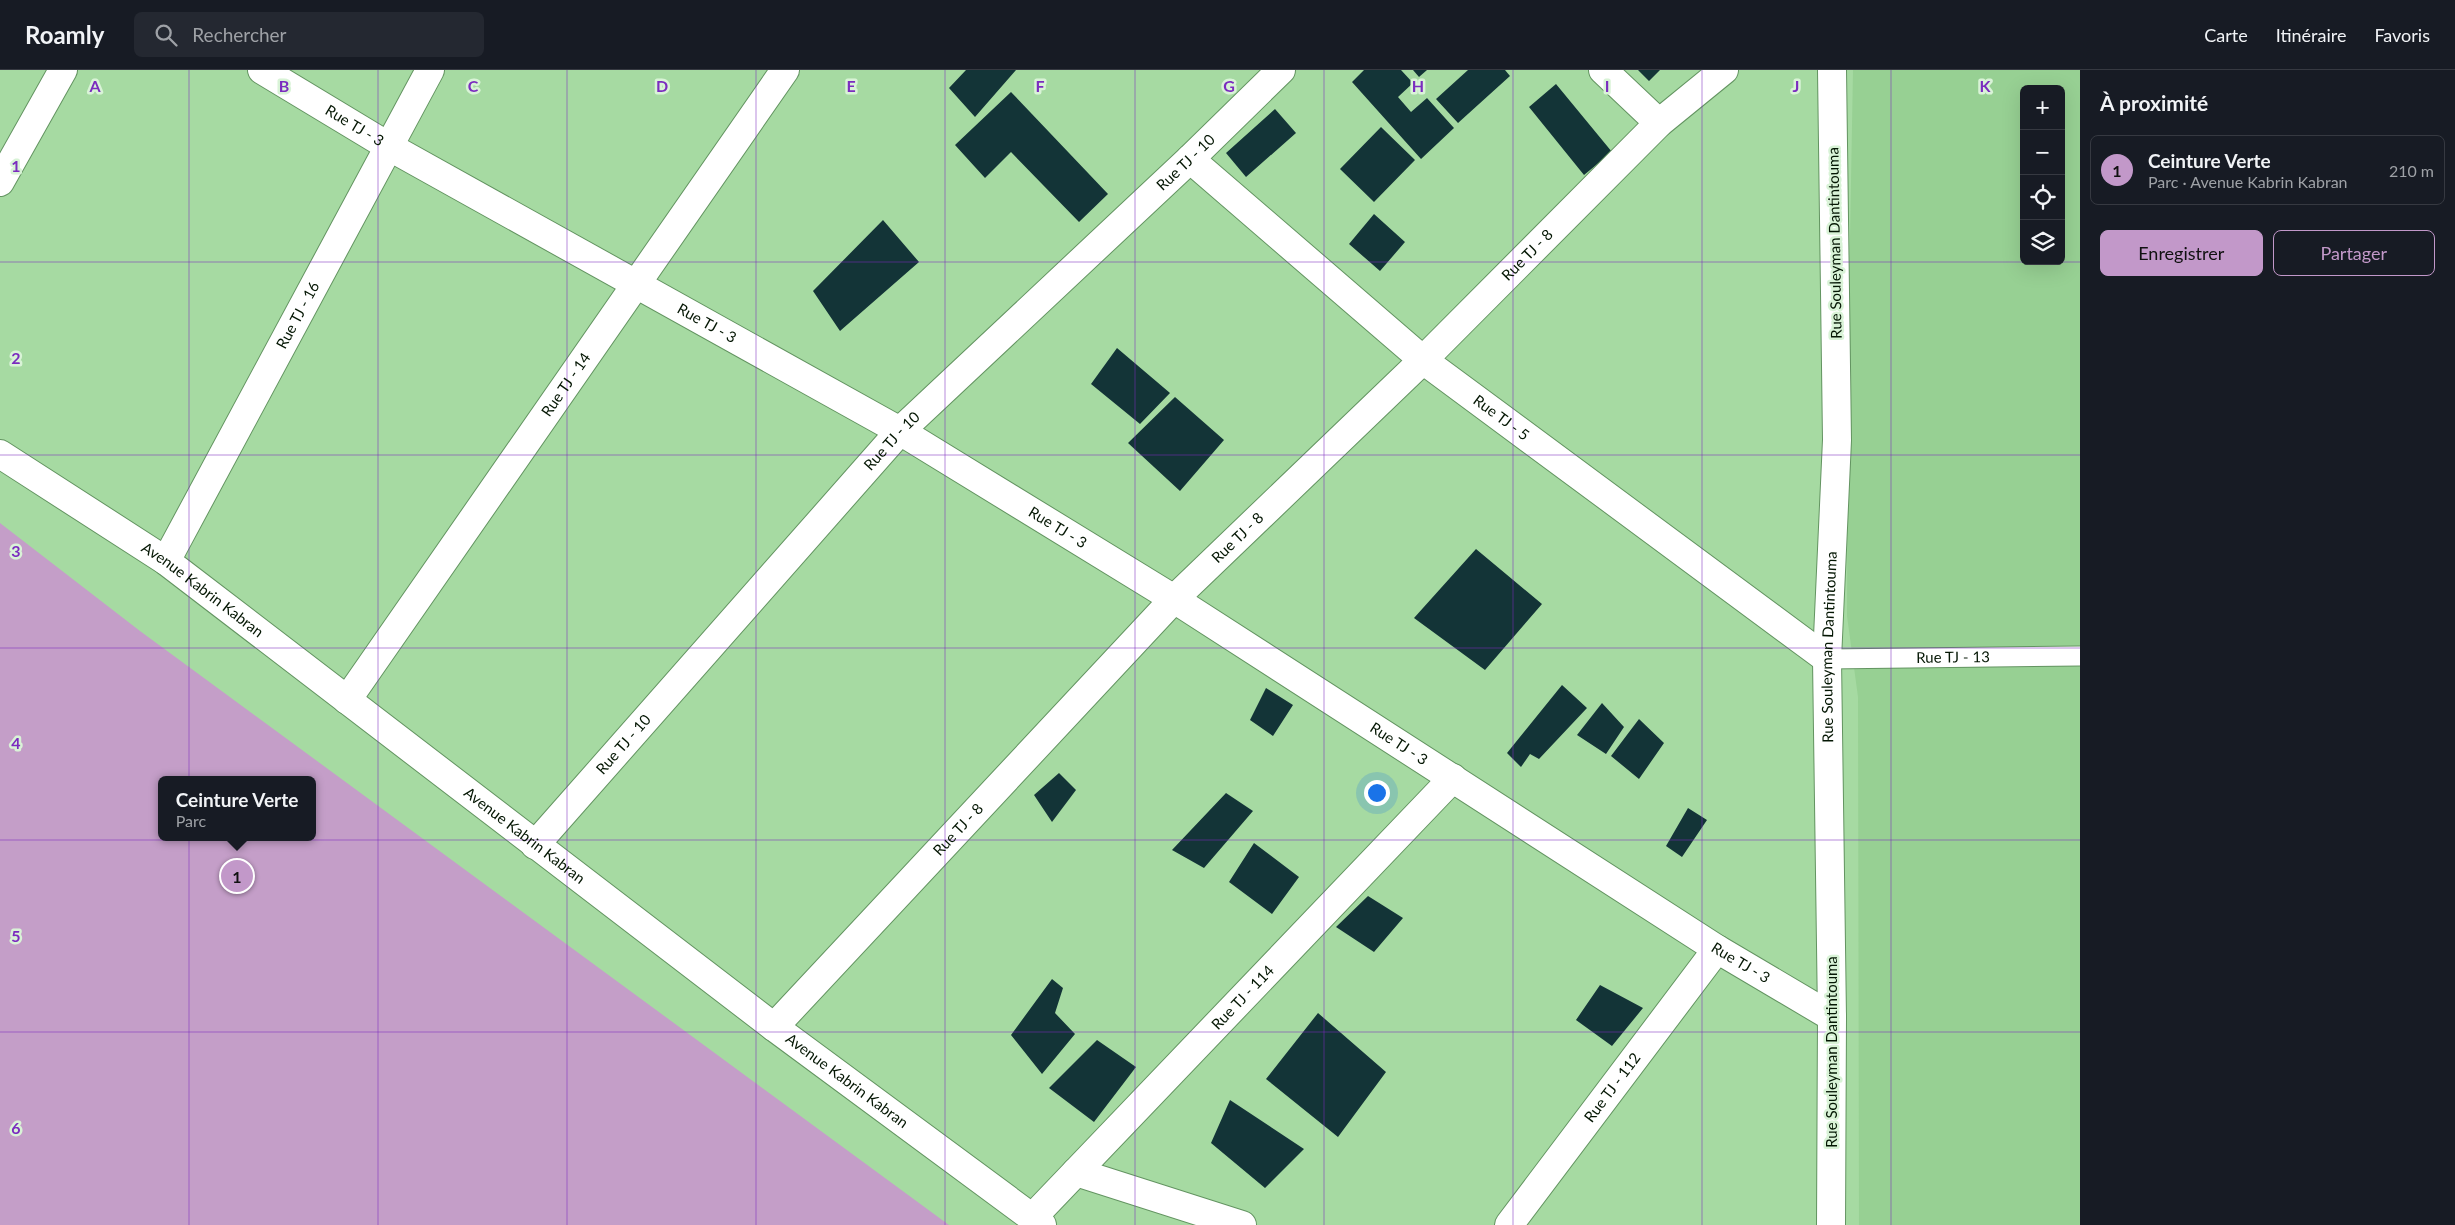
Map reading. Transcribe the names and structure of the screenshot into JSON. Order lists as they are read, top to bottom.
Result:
{
  "streets": {
    "street": [
      "Rue TJ - 3",
      "Rue TJ - 10",
      "Rue Souleyman Dantintouma",
      "Rue TJ - 8",
      "Rue TJ - 16",
      "Rue TJ - 14",
      "Rue TJ - 5",
      "Avenue Kabrin Kabran",
      "Rue TJ - 114",
      "Rue TJ - 112"
    ],
    "lane": ["Rue TJ - 13"]
  },
  "crossings": [
    ["Rue TJ - 3", "Rue TJ - 10"],
    ["Rue TJ - 3", "Rue Souleyman Dantintouma"],
    ["Rue TJ - 3", "Rue TJ - 8"],
    ["Rue TJ - 3", "Rue TJ - 16"],
    ["Rue TJ - 3", "Rue TJ - 14"],
    ["Rue TJ - 3", "Rue TJ - 114"],
    ["Rue TJ - 3", "Rue TJ - 112"],
    ["Rue TJ - 10", "Rue TJ - 5"],
    ["Rue TJ - 10", "Avenue Kabrin Kabran"],
    ["Rue Souleyman Dantintouma", "Rue TJ - 5"],
    ["Rue Souleyman Dantintouma", "Rue TJ - 13"],
    ["Rue TJ - 8", "Rue TJ - 5"],
    ["Rue TJ - 8", "Avenue Kabrin Kabran"],
    ["Rue TJ - 16", "Avenue Kabrin Kabran"],
    ["Rue TJ - 14", "Avenue Kabrin Kabran"],
    ["Rue TJ - 5", "Rue TJ - 13"],
    ["Avenue Kabrin Kabran", "Rue TJ - 114"]
  ],
  "page": {
    "header": "Roamly",
    "search": "Rechercher",
    "nav": ["Carte", "Itinéraire", "Favoris"],
    "heading": "À proximité",
    "map_buttons": ["+", "−"],
    "list": [
      {
        "mark": "1",
        "name": "Ceinture Verte",
        "note": "Parc · Avenue Kabrin Kabran",
        "value": "210 m"
      }
    ],
    "buttons": ["Enregistrer", "Partager"],
    "popup": ["Ceinture Verte", "Parc"],
    "pins": "1"
  },
  "grid": {
    "columns": [
      "A",
      "B",
      "C",
      "D",
      "E",
      "F",
      "G",
      "H",
      "I",
      "J",
      "K"
    ],
    "rows": [
      "1",
      "2",
      "3",
      "4",
      "5",
      "6"
    ]
  }
}
